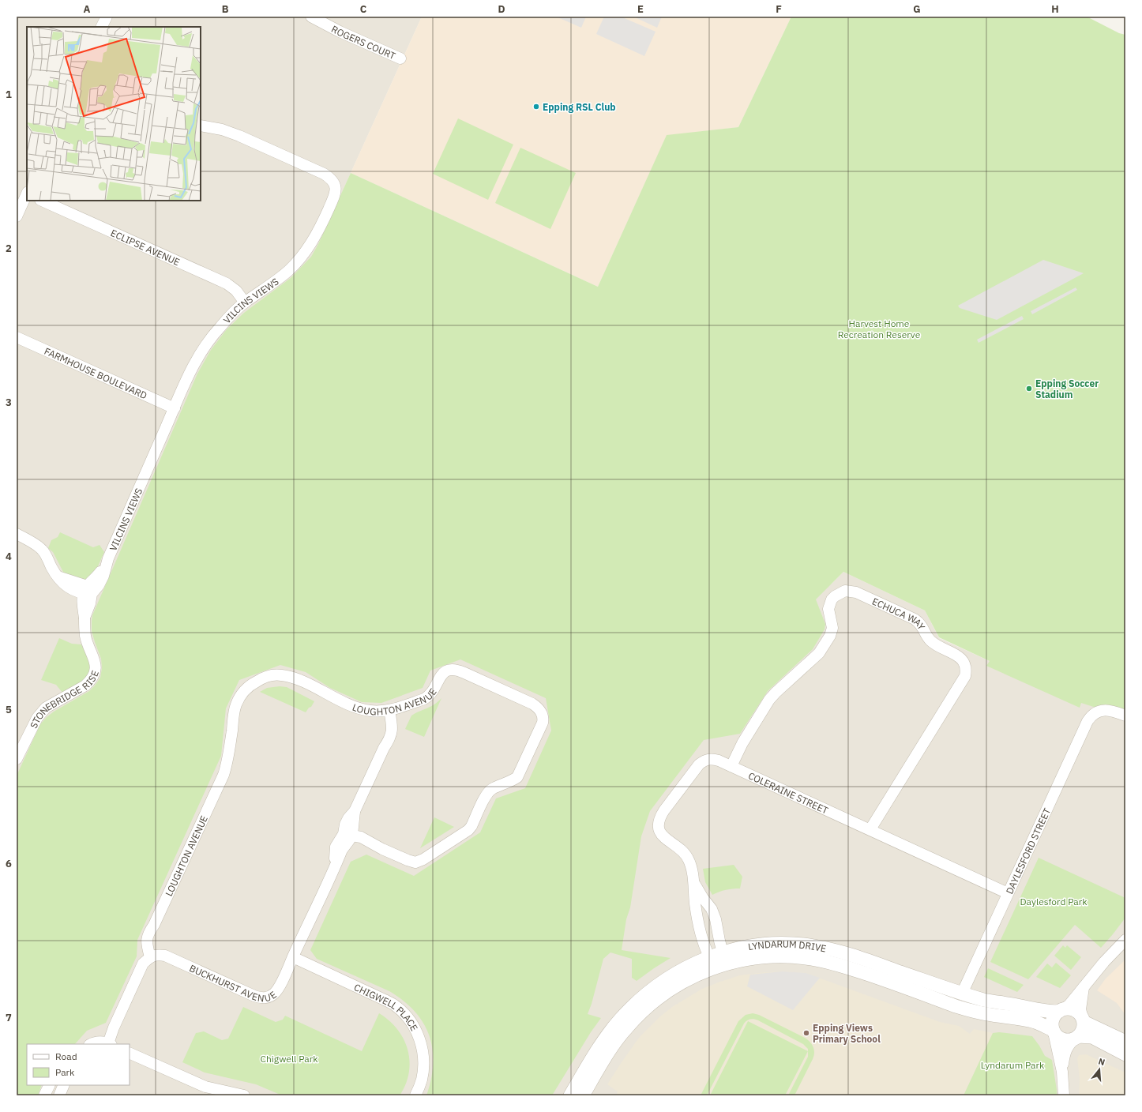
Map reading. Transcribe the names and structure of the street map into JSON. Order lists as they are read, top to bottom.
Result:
{
  "streets": {
    "street": [
      "ROGERS COURT",
      "ECLIPSE AVENUE",
      "VILCINS VIEWS",
      "FARMHOUSE BOULEVARD",
      "ECHUCA WAY",
      "LOUGHTON AVENUE",
      "STONEBRIDGE RISE",
      "COLERAINE STREET",
      "DAYLESFORD STREET",
      "LYNDARUM DRIVE",
      "BUCKHURST AVENUE",
      "CHIGWELL PLACE"
    ]
  },
  "crossings": [
    ["ECLIPSE AVENUE", "VILCINS VIEWS"],
    ["VILCINS VIEWS", "FARMHOUSE BOULEVARD"],
    ["VILCINS VIEWS", "STONEBRIDGE RISE"],
    ["ECHUCA WAY", "COLERAINE STREET"],
    ["LOUGHTON AVENUE", "BUCKHURST AVENUE"],
    ["COLERAINE STREET", "DAYLESFORD STREET"],
    ["COLERAINE STREET", "LYNDARUM DRIVE"],
    ["DAYLESFORD STREET", "LYNDARUM DRIVE"],
    ["BUCKHURST AVENUE", "CHIGWELL PLACE"]
  ],
  "parks": [
    "Harvest Home Recreation Reserve",
    "Daylesford Park",
    "Chigwell Park",
    "Lyndarum Park"
  ],
  "places": ["Epping RSL Club", "Epping Soccer Stadium", "Epping Views Primary School"],
  "legend": ["Road", "Park"],
  "north": "top",
  "grid": {
    "columns": [
      "A",
      "B",
      "C",
      "D",
      "E",
      "F",
      "G",
      "H"
    ],
    "rows": [
      "1",
      "2",
      "3",
      "4",
      "5",
      "6",
      "7"
    ]
  }
}
